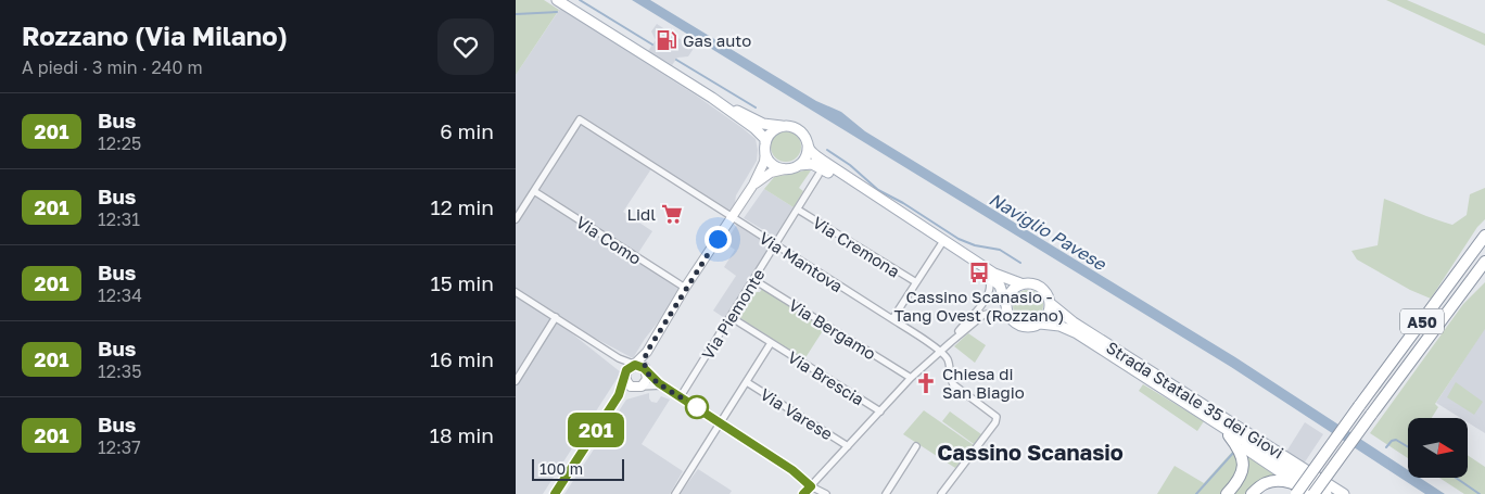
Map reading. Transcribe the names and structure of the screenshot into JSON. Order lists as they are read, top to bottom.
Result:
{
  "streets": {
    "highway": ["A50"],
    "main road": ["Strada Statale 35 dei Giovi"],
    "street": [
      "Via Como",
      "Via Cremona",
      "Via Mantova",
      "Via Piemonte",
      "Via Bergamo",
      "Via Brescia",
      "Via Varese"
    ]
  },
  "crossings": [
    ["Via Como", "Via Mantova"],
    ["Via Cremona", "Via Piemonte"],
    ["Via Mantova", "Via Piemonte"],
    ["Via Piemonte", "Via Bergamo"],
    ["Via Piemonte", "Via Brescia"]
  ],
  "districts": ["Cassino Scanasio"],
  "water": ["Naviglio Pavese"],
  "places": {
    "fuel station": ["Gas auto"],
    "supermarket": ["Lidl"],
    "bus stop": ["Cassino Scanasio - Tang Ovest (Rozzano)"],
    "church": ["Chiesa di San Biagio"]
  },
  "lines": ["bus line 201"],
  "scale_bar": "100 m",
  "north": "right",
  "page": {
    "heading": ["Rozzano (Via Milano)", "A piedi · 3 min · 240 m"],
    "on_map": "201",
    "list": [
      {
        "mark": "201",
        "name": "Bus",
        "note": "12:25",
        "value": "6 min"
      },
      {
        "mark": "201",
        "name": "Bus",
        "note": "12:31",
        "value": "12 min"
      },
      {
        "mark": "201",
        "name": "Bus",
        "note": "12:34",
        "value": "15 min"
      },
      {
        "mark": "201",
        "name": "Bus",
        "note": "12:35",
        "value": "16 min"
      },
      {
        "mark": "201",
        "name": "Bus",
        "note": "12:37",
        "value": "18 min"
      }
    ],
    "scale": "100 m"
  }
}
